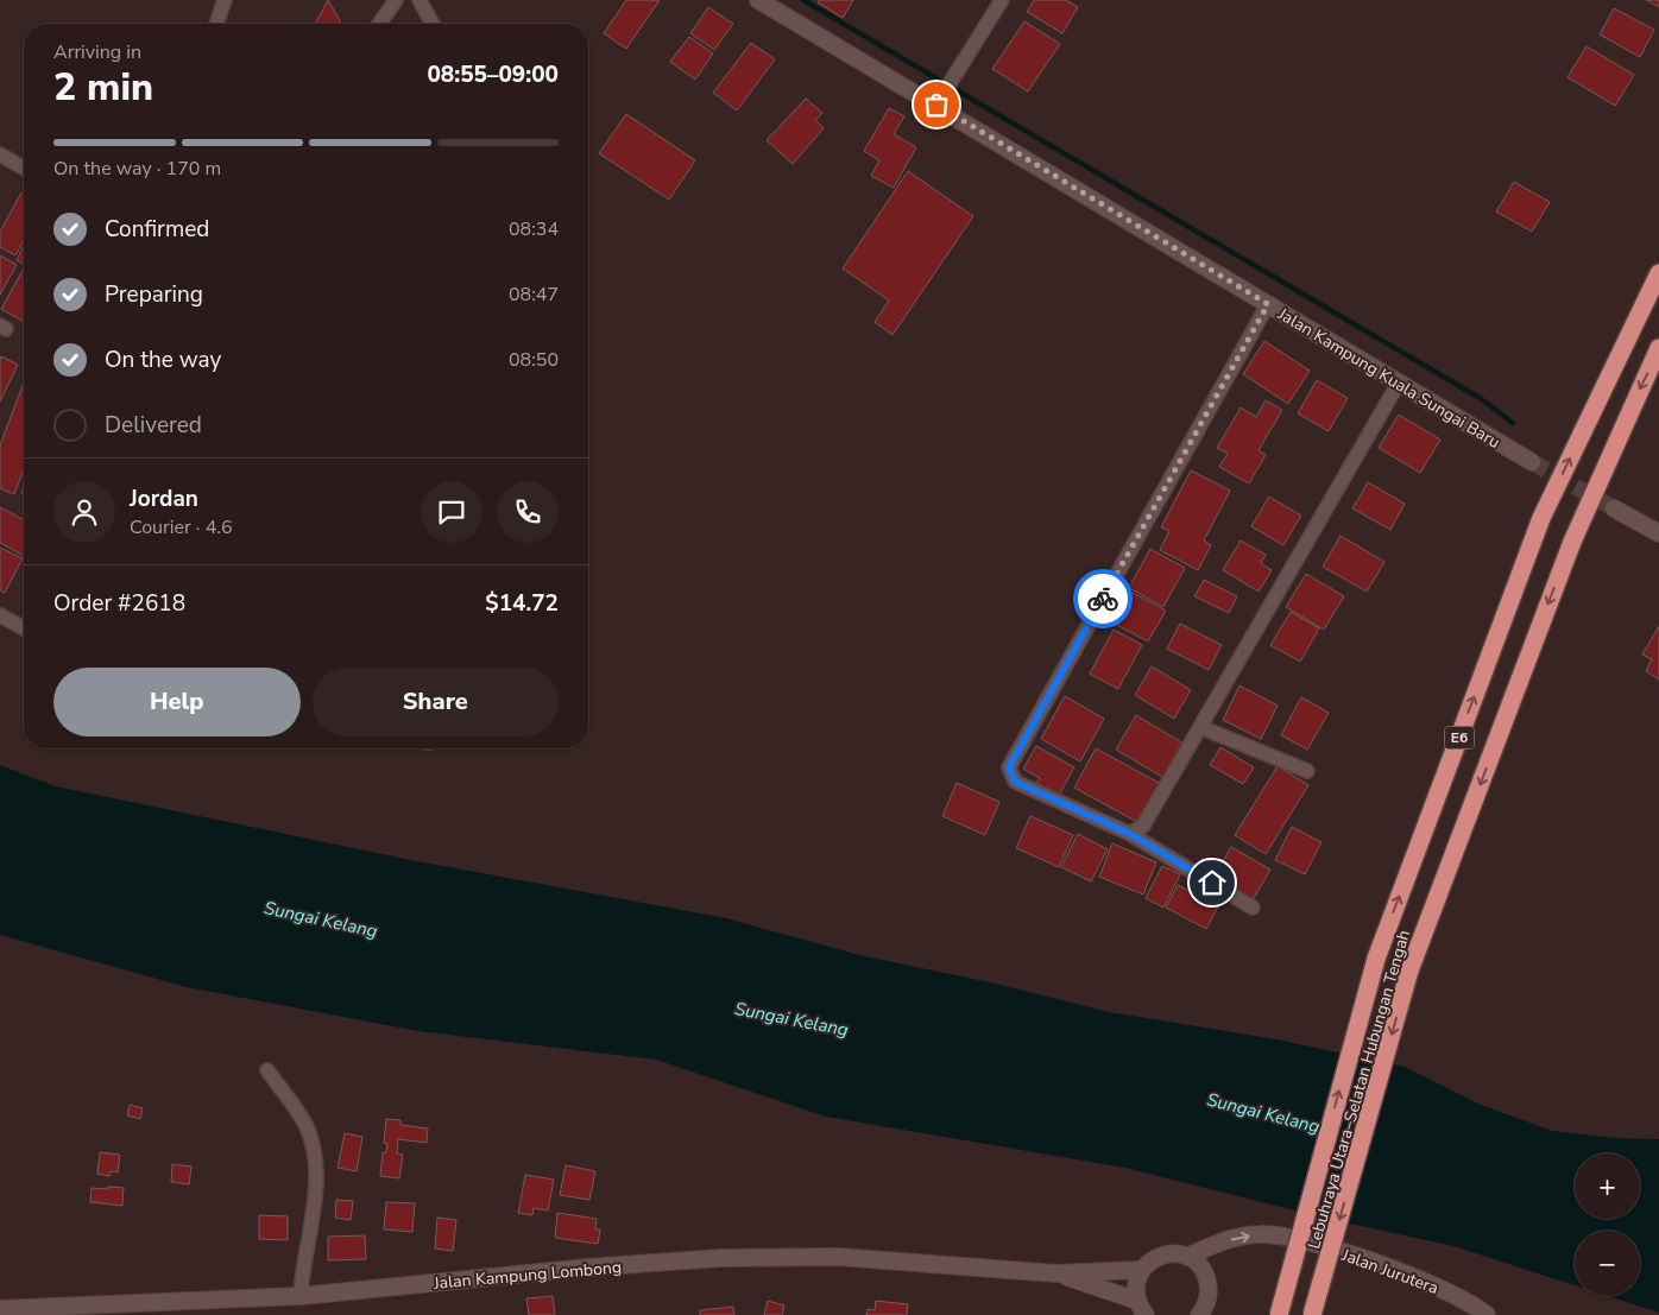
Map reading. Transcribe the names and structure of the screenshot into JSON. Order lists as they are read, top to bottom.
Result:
{
  "streets": {
    "highway": ["E6", "Lebuhraya Utara–Selatan Hubungan Tengah"],
    "street": ["Jalan Kampung Kuala Sungai Baru", "Jalan Jurutera", "Jalan Kampung Lombong"]
  },
  "one_way": ["Jalan Jurutera"],
  "water": ["Sungai Kelang"],
  "page": {
    "heading": ["2 min", "Arriving in", "08:55–09:00"],
    "panel": [
      "Jordan",
      "Courier · 4.6",
      "Order #2618",
      "$14.72"
    ],
    "bar": "On the way · 170 m",
    "list": [
      ["Confirmed", "08:34"],
      ["Preparing", "08:47"],
      ["On the way", "08:50"],
      "Delivered"
    ],
    "buttons": ["Help", "Share"],
    "map_buttons": ["+", "−"]
  }
}
